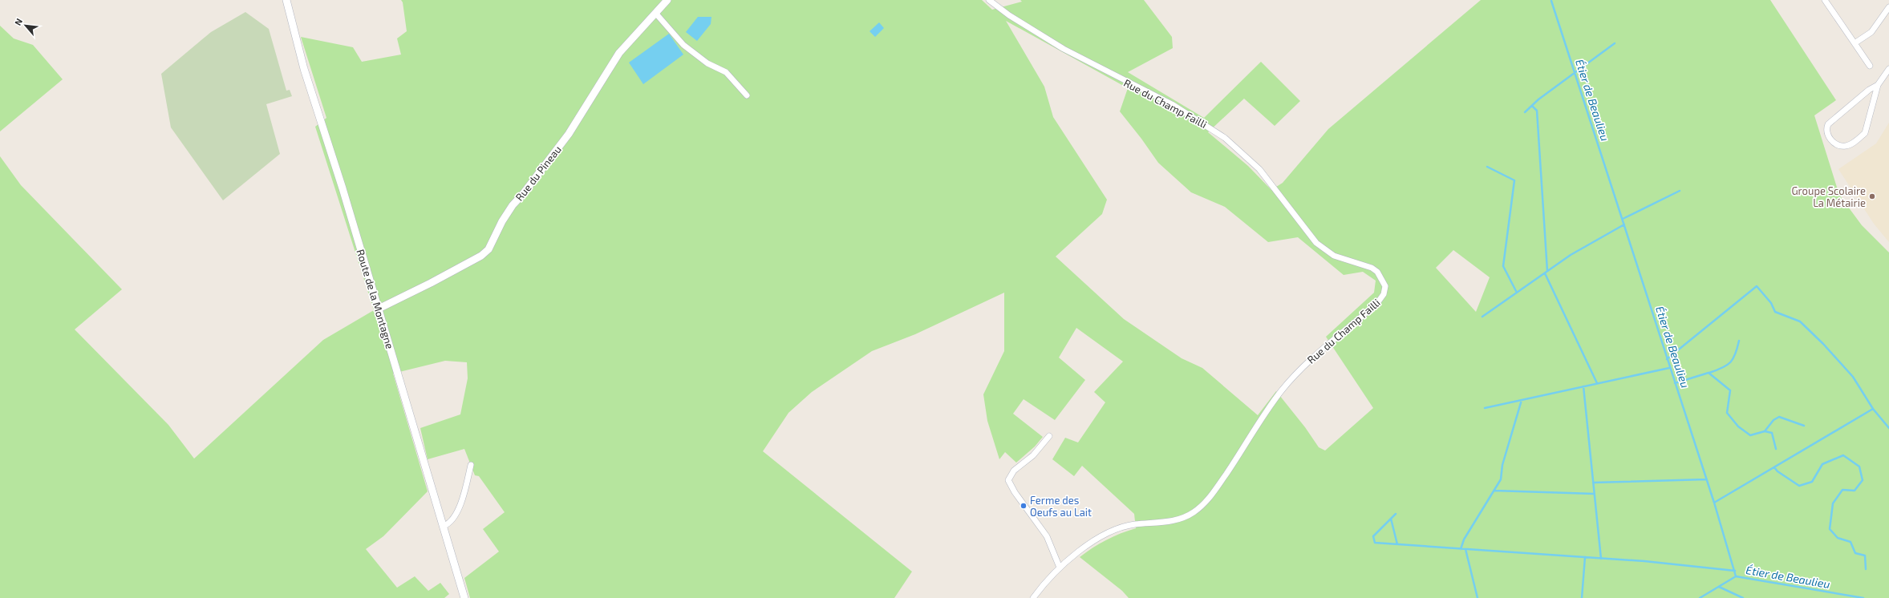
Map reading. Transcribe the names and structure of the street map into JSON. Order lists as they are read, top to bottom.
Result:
{
  "streets": {
    "street": ["Rue du Champ Failli", "Rue du Pineau", "Route de la Montagne"]
  },
  "crossings": [
    ["Rue du Pineau", "Route de la Montagne"]
  ],
  "water": ["Étier de Beaulieu"],
  "places": ["Groupe Scolaire La Métairie", "Ferme des Oeufs au Lait"],
  "north": "top left"
}
